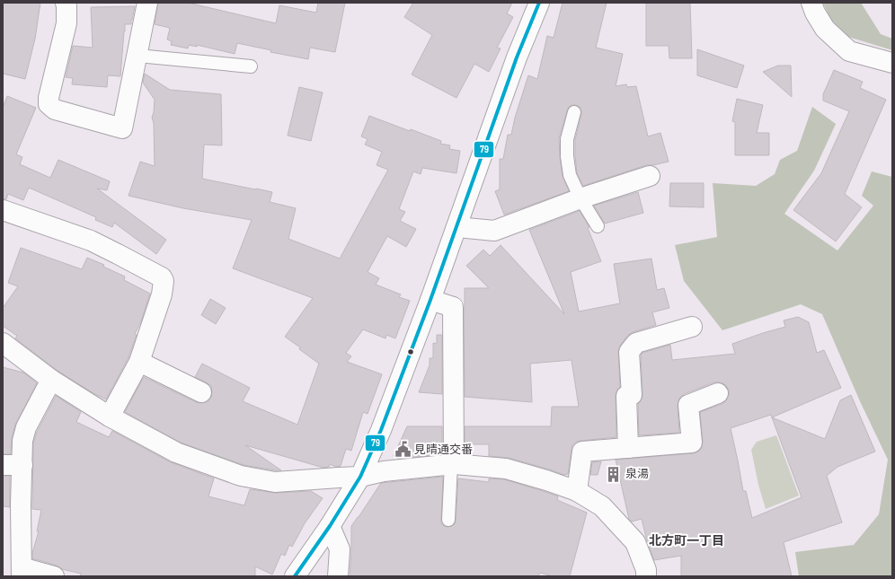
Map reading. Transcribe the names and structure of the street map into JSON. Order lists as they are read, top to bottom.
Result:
{
  "districts": ["北方町一丁目"],
  "places": {
    "public building": ["見晴通交番"],
    "building": ["泉湯"]
  },
  "lines": ["transit line 79"]
}
